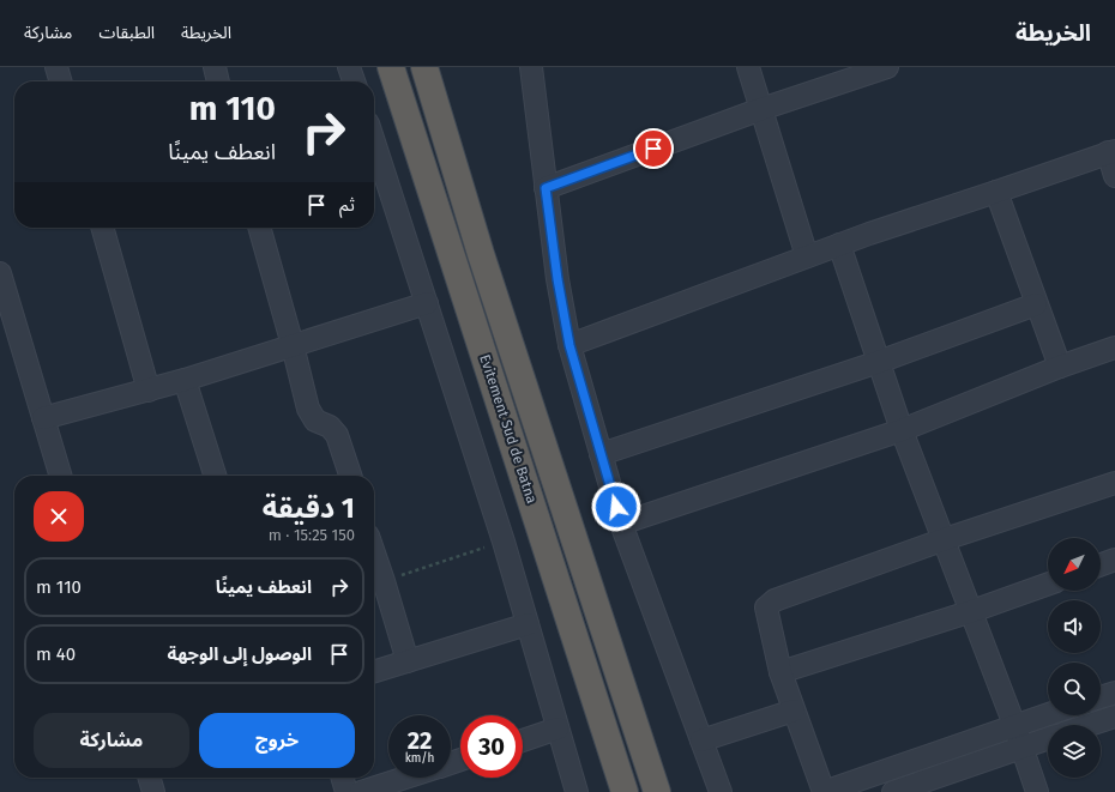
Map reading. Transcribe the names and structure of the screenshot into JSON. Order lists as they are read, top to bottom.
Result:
{
  "streets": {
    "highway": ["Evitement Sud de Batna"]
  },
  "north": "bottom left",
  "page": {
    "header": "الخريطة",
    "nav": ["الخريطة", "الطبقات", "مشاركة"],
    "turn": ["110 m", "انعطف يمينًا"],
    "then": "ثم",
    "heading": ["1 دقيقة", "150 m · 15:25"],
    "list": [
      {
        "name": "انعطف يمينًا",
        "value": "110 m"
      },
      {
        "name": "الوصول إلى الوجهة",
        "value": "40 m"
      }
    ],
    "buttons": ["خروج", "مشاركة"],
    "speed": "22 km/h",
    "limit": "30"
  }
}
